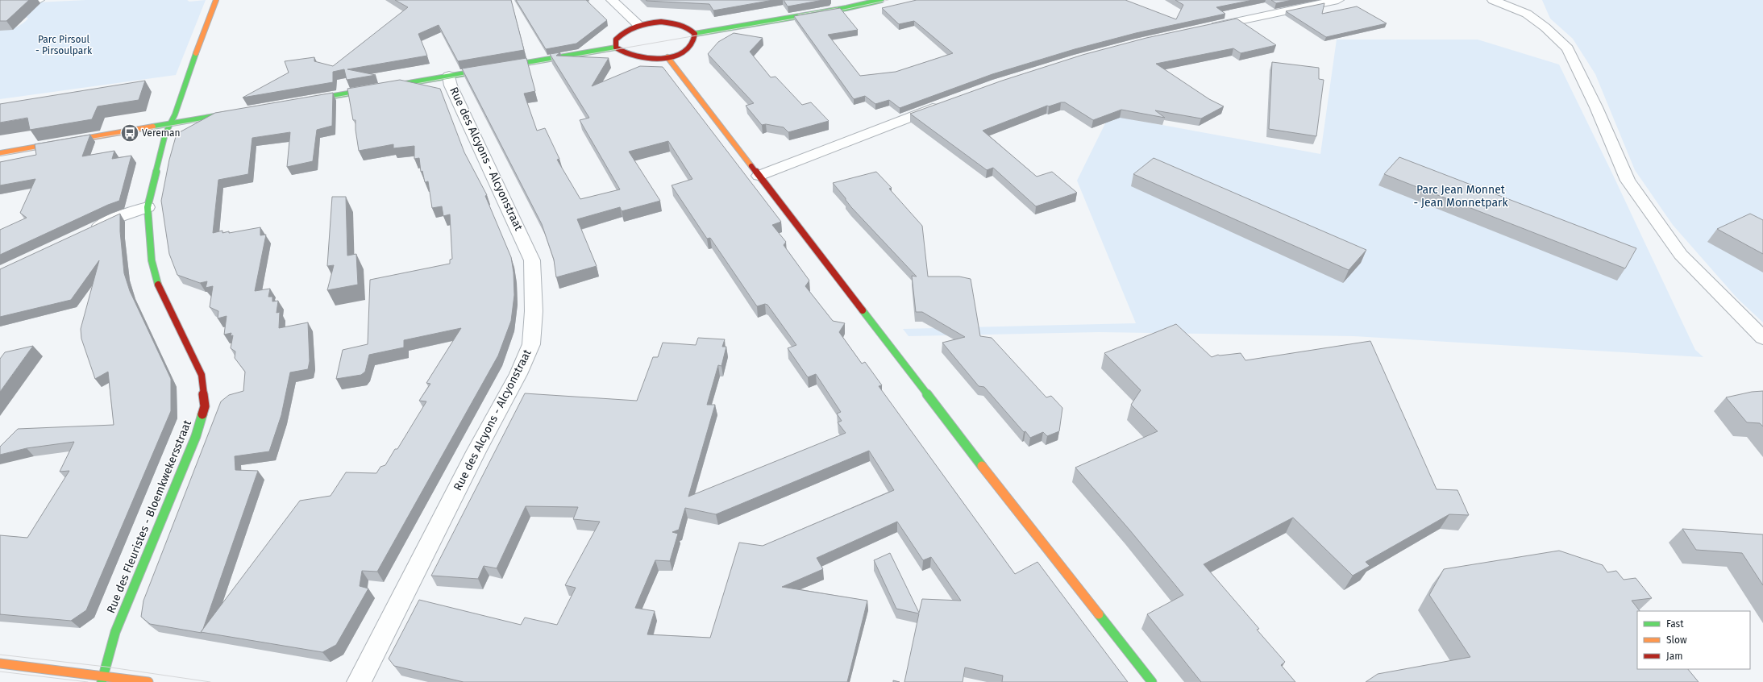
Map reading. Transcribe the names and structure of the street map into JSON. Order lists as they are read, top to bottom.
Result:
{
  "streets": {
    "street": ["Rue des Alcyons - Alcyonstraat", "Rue des Fleuristes - Bloemkwekersstraat"]
  },
  "parks": ["Parc Pirsoul - Pirsoulpark", "Parc Jean Monnet - Jean Monnetpark"],
  "places": {
    "bus stop": ["Vereman"]
  },
  "legend": ["Fast", "Slow", "Jam"]
}
